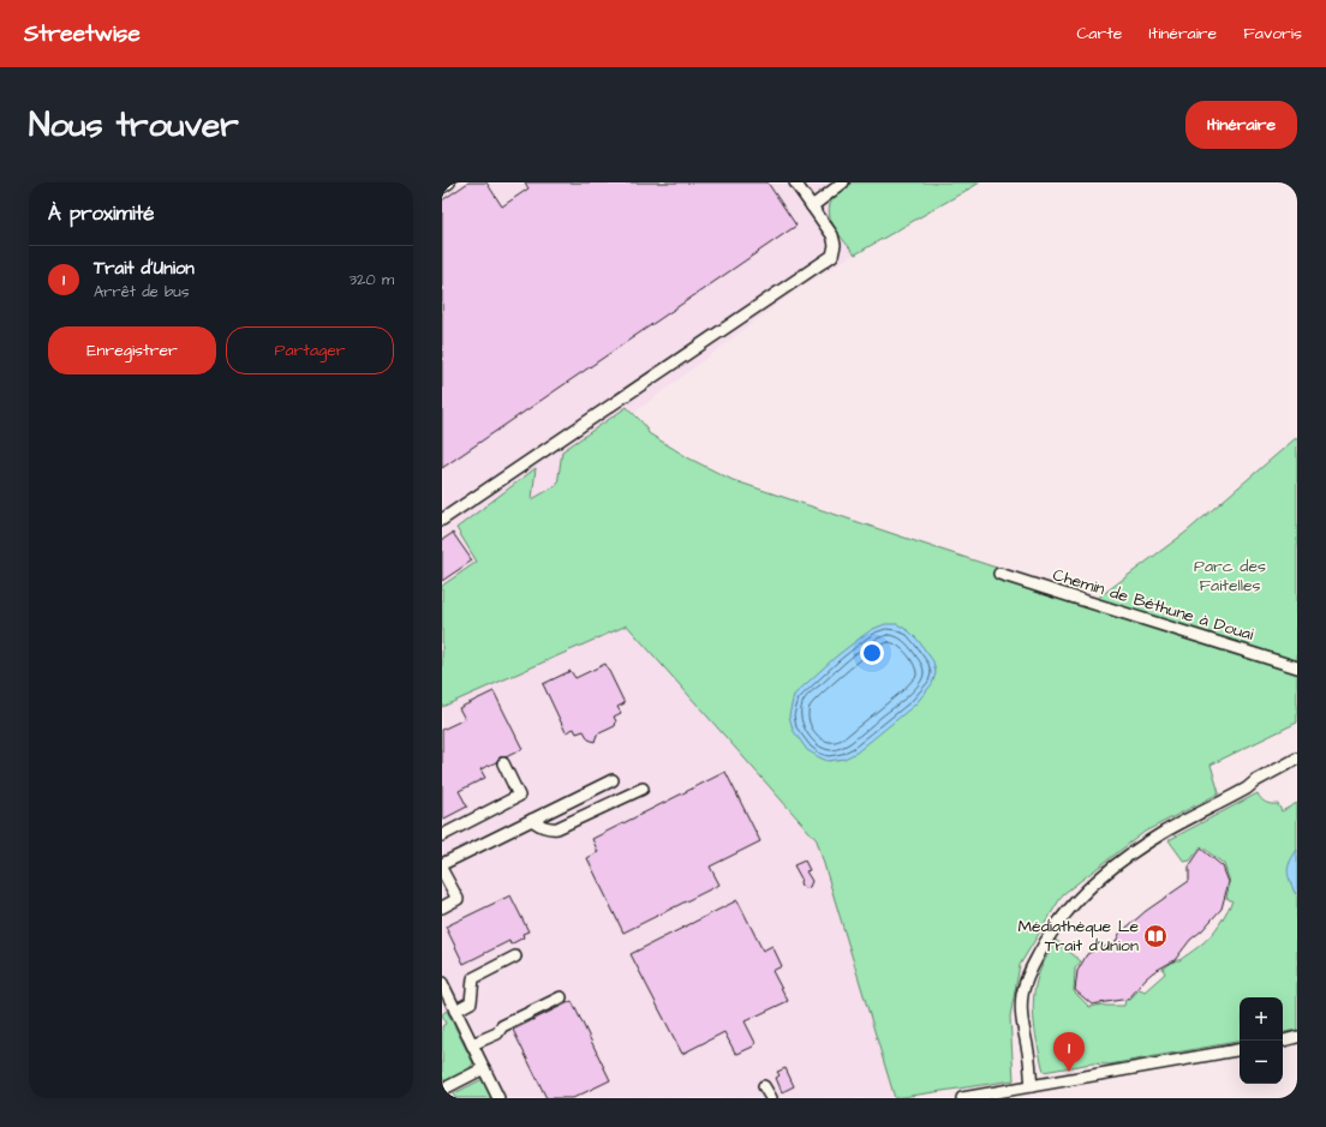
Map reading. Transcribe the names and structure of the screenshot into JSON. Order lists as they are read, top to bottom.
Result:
{
  "streets": {
    "street": ["Chemin de Béthune à Douai"]
  },
  "parks": ["Parc des Faitelles"],
  "places": {
    "library": ["Médiathèque Le Trait d'Union"]
  },
  "page": {
    "header": "Streetwise",
    "nav": ["Carte", "Itinéraire", "Favoris"],
    "buttons": [
      "Itinéraire",
      ["Enregistrer", "Partager"]
    ],
    "title": "Nous trouver",
    "heading": "À proximité",
    "list": [
      {
        "mark": "1",
        "name": "Trait d'Union",
        "note": "Arrêt de bus",
        "value": "320 m"
      }
    ],
    "map_buttons": ["+", "−"],
    "pins": "1"
  }
}
